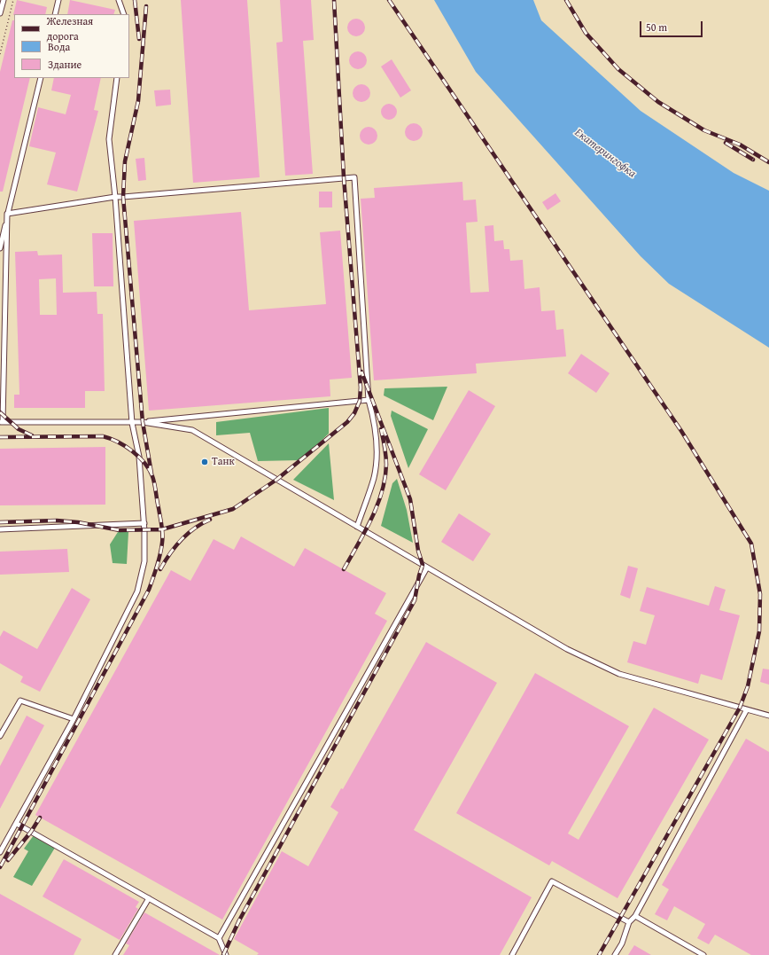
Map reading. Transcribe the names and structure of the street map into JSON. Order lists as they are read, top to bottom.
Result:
{
  "water": ["Екатерингофка"],
  "places": ["Танк"],
  "legend": ["Железная дорога", "Вода", "Здание"],
  "scale_bar": "50 m"
}
